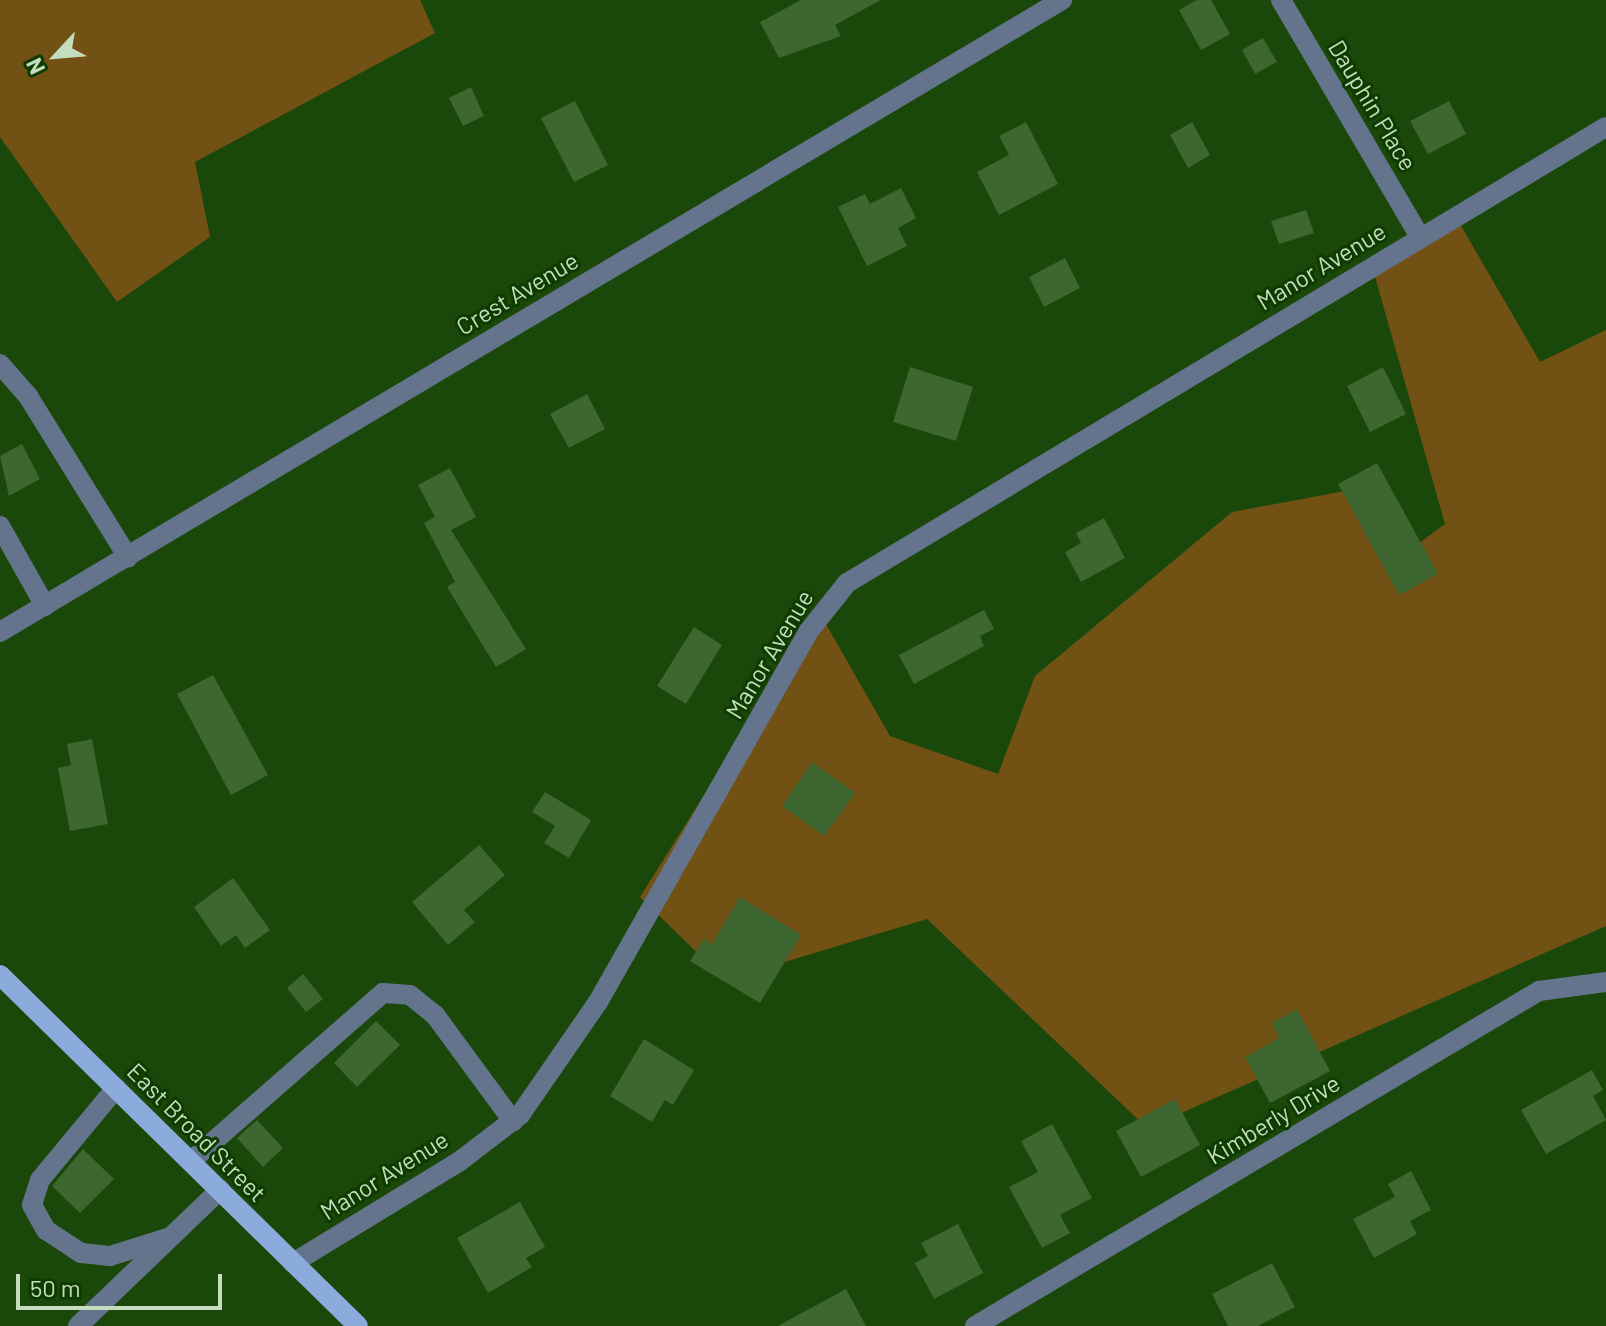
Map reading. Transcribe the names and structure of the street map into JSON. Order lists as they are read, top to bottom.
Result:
{
  "streets": {
    "main road": ["East Broad Street"],
    "street": [
      "Dauphin Place",
      "Manor Avenue",
      "Crest Avenue",
      "Kimberly Drive"
    ]
  },
  "crossings": [
    ["Dauphin Place", "Manor Avenue"],
    ["Manor Avenue", "East Broad Street"]
  ],
  "scale_bar": "50 m",
  "north": "bottom left"
}
